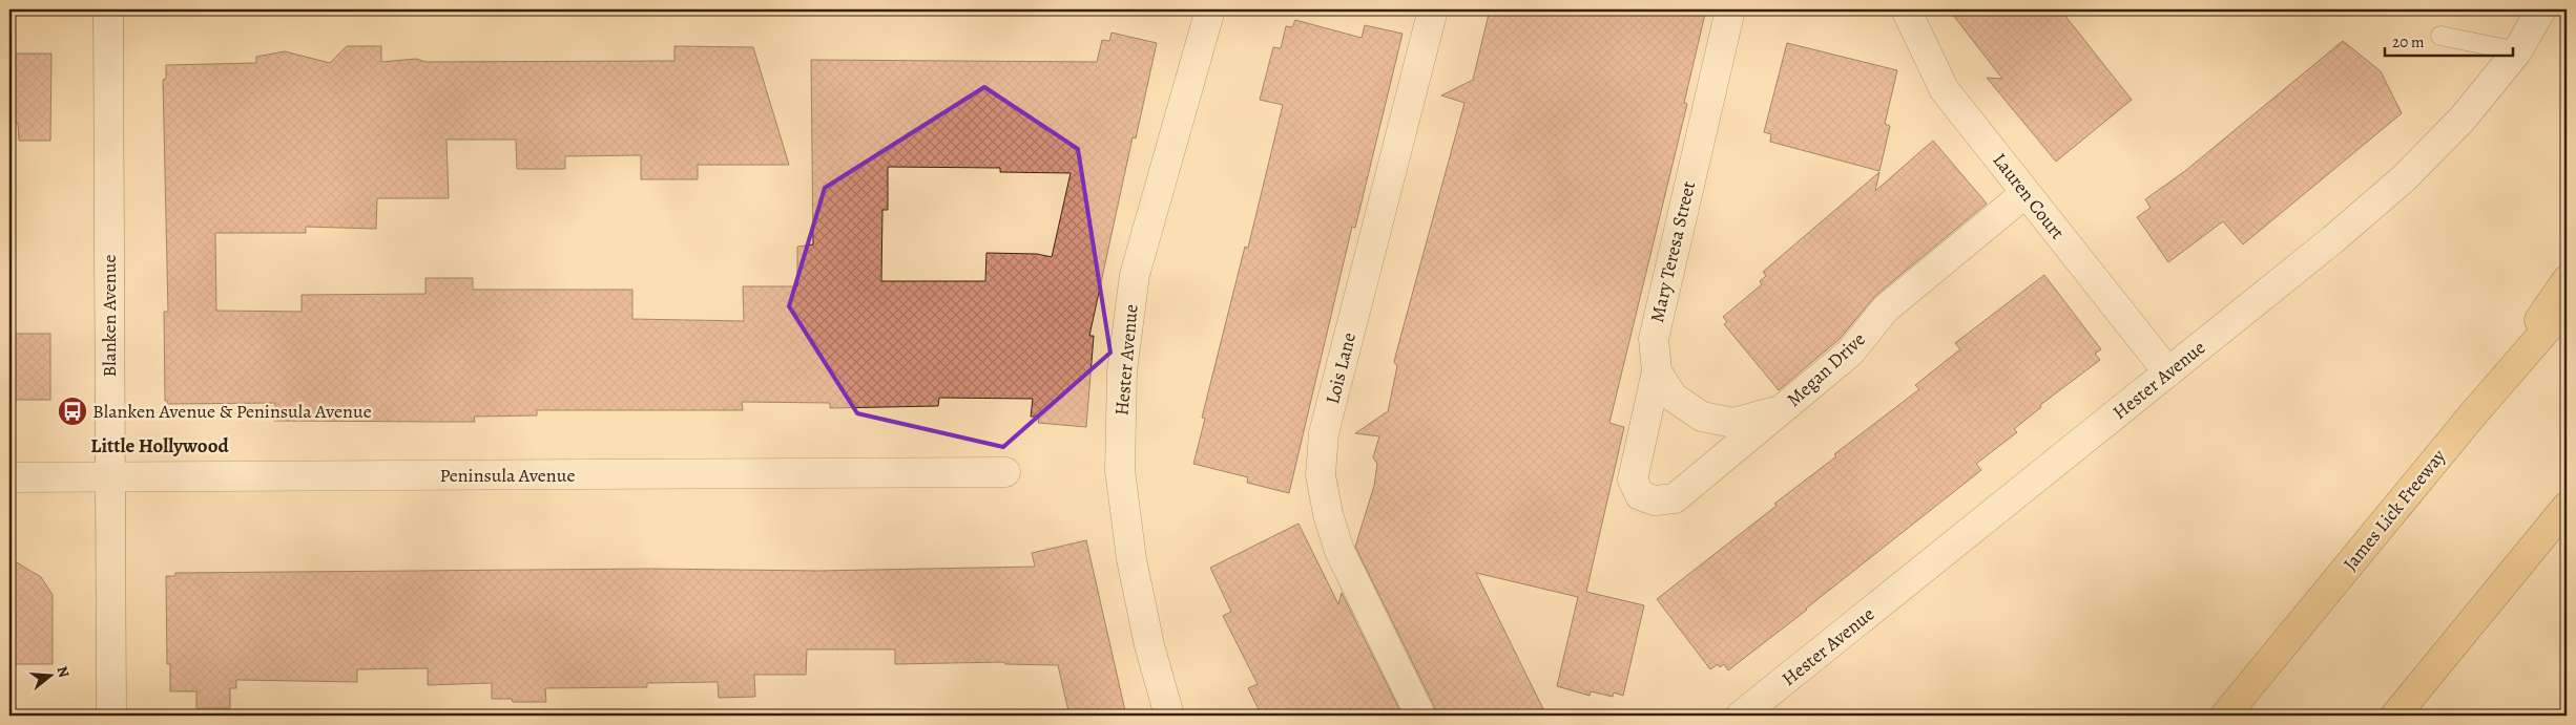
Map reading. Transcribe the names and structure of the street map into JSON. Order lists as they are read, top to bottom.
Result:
{
  "streets": {
    "highway": ["James Lick Freeway"],
    "street": [
      "Lauren Court",
      "Mary Teresa Street",
      "Blanken Avenue",
      "Hester Avenue",
      "Lois Lane",
      "Megan Drive",
      "Peninsula Avenue"
    ]
  },
  "crossings": [
    ["Lauren Court", "Hester Avenue"],
    ["Lauren Court", "Megan Drive"],
    ["Mary Teresa Street", "Megan Drive"],
    ["Blanken Avenue", "Peninsula Avenue"]
  ],
  "districts": ["Little Hollywood"],
  "places": {
    "bus stop": ["Blanken Avenue & Peninsula Avenue"]
  },
  "scale_bar": "20 m",
  "north": "right"
}
